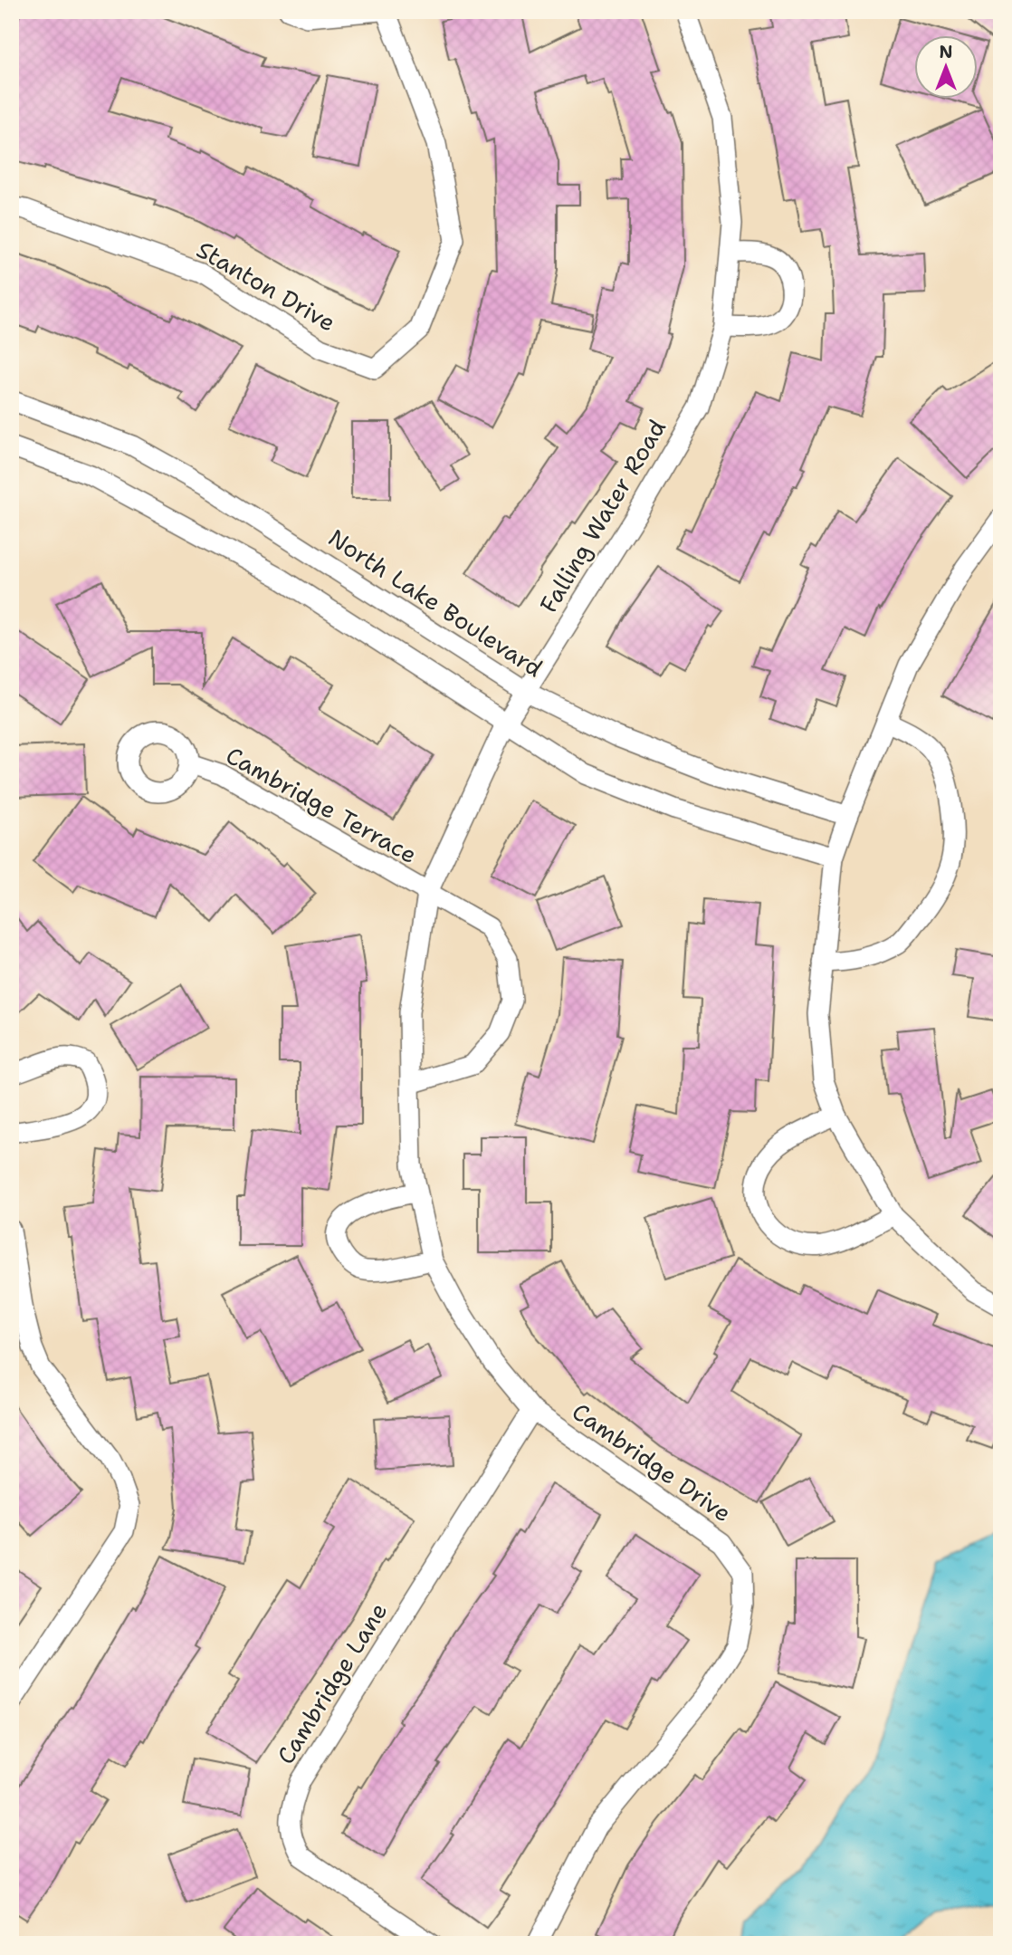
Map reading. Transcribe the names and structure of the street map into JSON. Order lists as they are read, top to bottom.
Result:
{
  "streets": {
    "street": [
      "Stanton Drive",
      "Falling Water Road",
      "North Lake Boulevard",
      "Cambridge Terrace",
      "Cambridge Drive",
      "Cambridge Lane"
    ]
  },
  "crossings": [
    ["Falling Water Road", "North Lake Boulevard"],
    ["Falling Water Road", "Cambridge Drive"],
    ["Cambridge Terrace", "Cambridge Drive"],
    ["Cambridge Drive", "Cambridge Lane"]
  ],
  "north": "top"
}
